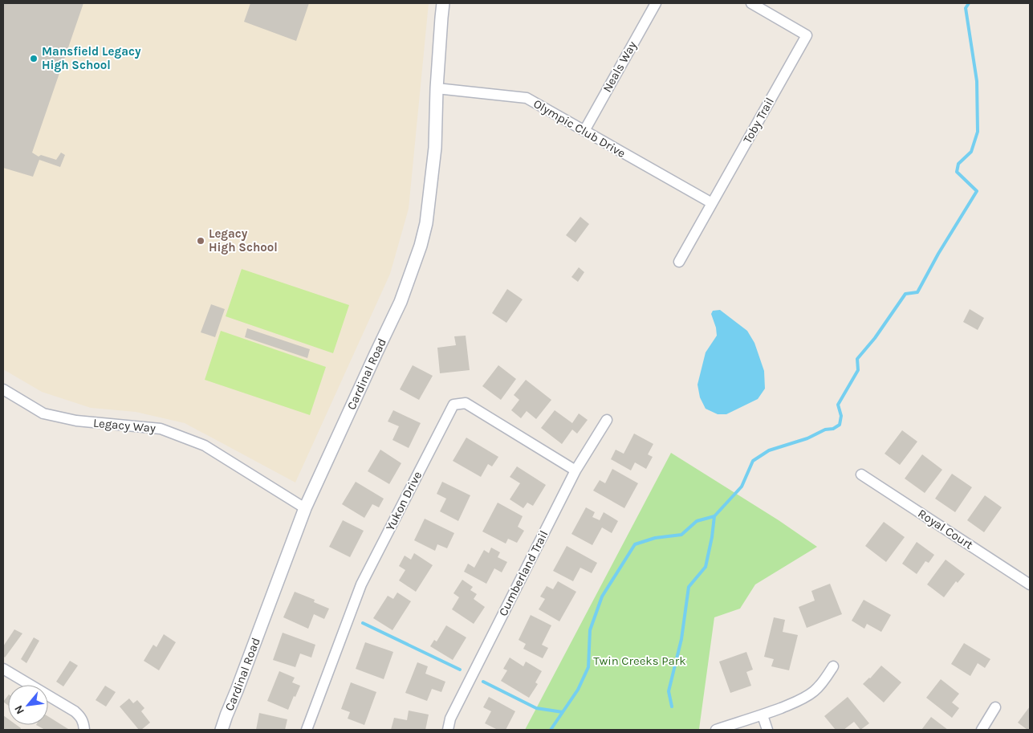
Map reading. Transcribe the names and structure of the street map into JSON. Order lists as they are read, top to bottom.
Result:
{
  "streets": {
    "street": [
      "Neals Way",
      "Toby Trail",
      "Olympic Club Drive",
      "Cardinal Road",
      "Legacy Way",
      "Yukon Drive",
      "Royal Court",
      "Cumberland Trail"
    ]
  },
  "crossings": [
    ["Neals Way", "Olympic Club Drive"],
    ["Toby Trail", "Olympic Club Drive"],
    ["Olympic Club Drive", "Cardinal Road"],
    ["Cardinal Road", "Legacy Way"],
    ["Yukon Drive", "Cumberland Trail"]
  ],
  "parks": ["Twin Creeks Park"],
  "places": ["Mansfield Legacy High School", "Legacy High School"],
  "north": "bottom left"
}
